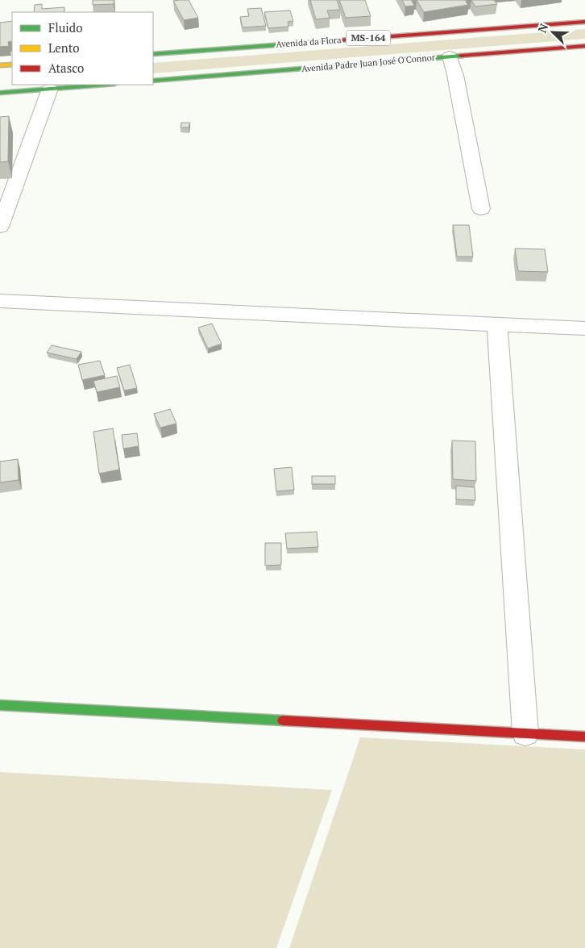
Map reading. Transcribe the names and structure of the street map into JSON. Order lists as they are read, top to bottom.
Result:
{
  "streets": {
    "street": ["MS-164", "Avenida da Flora", "Avenida Padre Juan José O'Connor"]
  },
  "legend": ["Fluido", "Lento", "Atasco"],
  "north": "top left"
}
